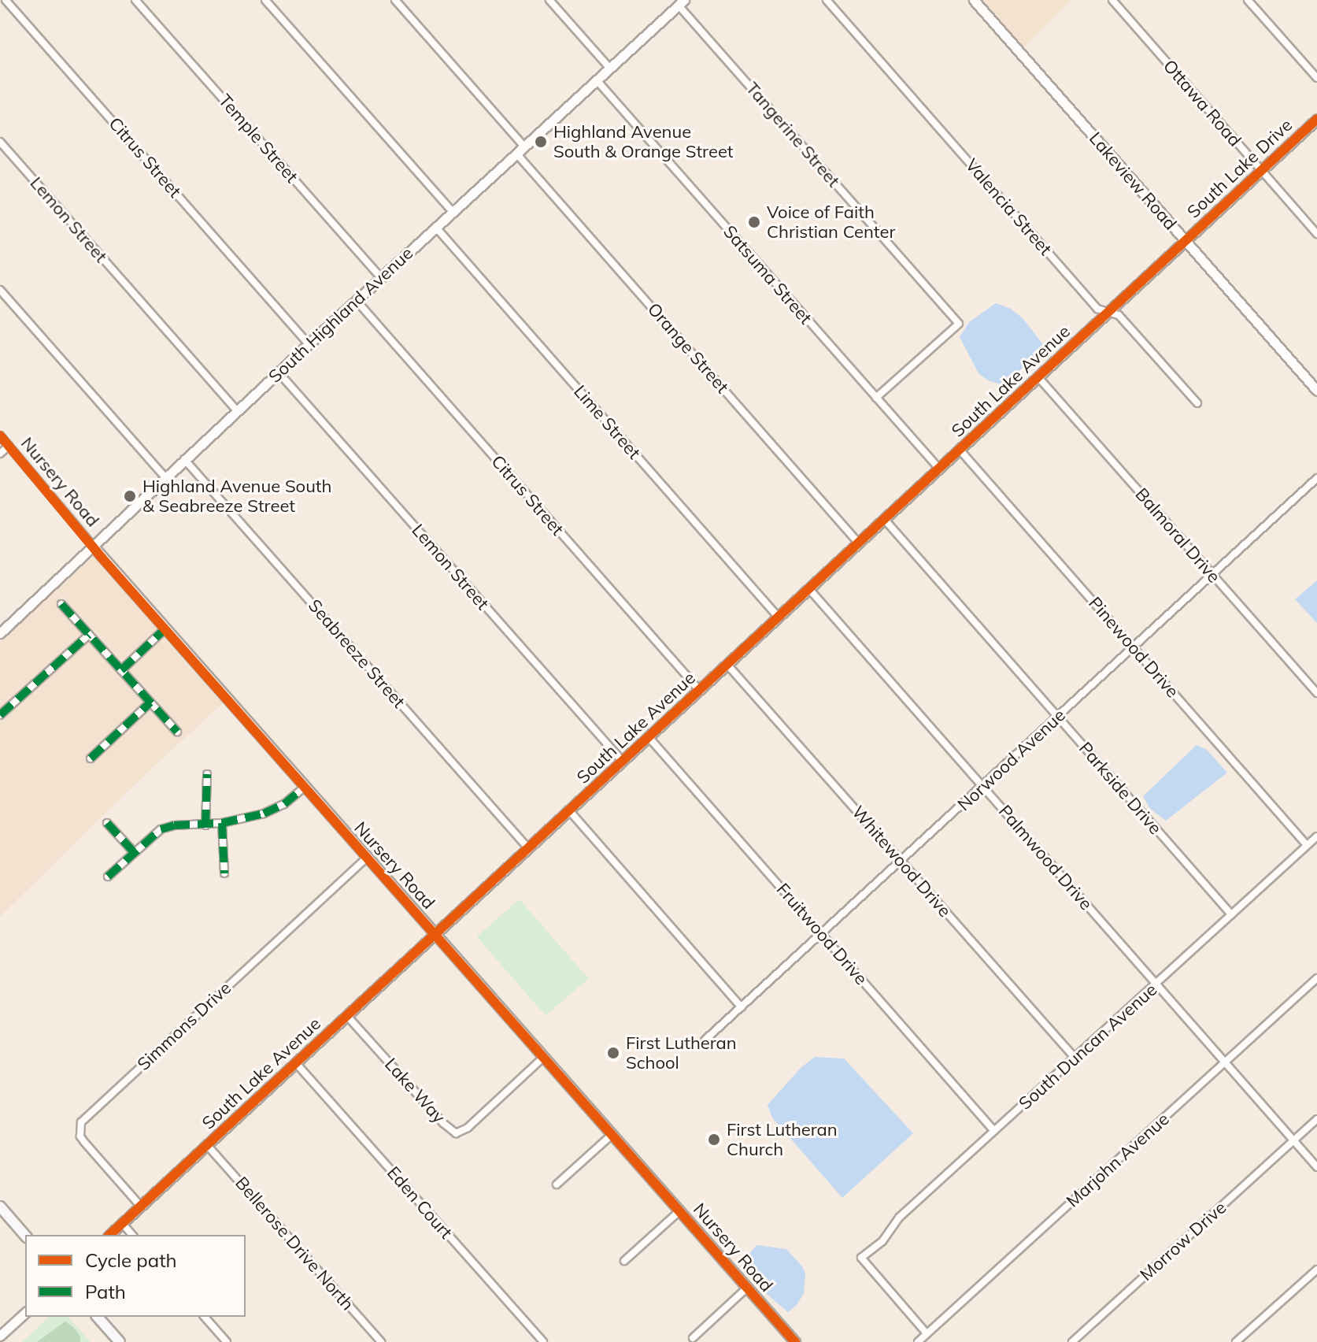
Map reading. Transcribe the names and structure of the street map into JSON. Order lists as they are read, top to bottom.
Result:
{
  "streets": {
    "street": [
      "Ottawa Road",
      "Tangerine Street",
      "Temple Street",
      "Citrus Street",
      "South Lake Drive",
      "Lakeview Road",
      "Valencia Street",
      "Lemon Street",
      "Satsuma Street",
      "South Highland Avenue",
      "Orange Street",
      "South Lake Avenue",
      "Lime Street",
      "Nursery Road",
      "Balmoral Drive",
      "Pinewood Drive",
      "Seabreeze Street",
      "Norwood Avenue",
      "Parkside Drive",
      "Palmwood Drive",
      "Whitewood Drive",
      "Fruitwood Drive",
      "Simmons Drive",
      "South Duncan Avenue",
      "Lake Way",
      "Marjohn Avenue",
      "Eden Court",
      "Morrow Drive",
      "Bellerose Drive North"
    ]
  },
  "crossings": [
    ["Ottawa Road", "South Lake Drive"],
    ["Tangerine Street", "Satsuma Street"],
    ["Tangerine Street", "South Highland Avenue"],
    ["Temple Street", "South Highland Avenue"],
    ["Citrus Street", "South Highland Avenue"],
    ["Citrus Street", "South Lake Avenue"],
    ["South Lake Drive", "Lakeview Road"],
    ["South Lake Drive", "South Lake Avenue"],
    ["Lakeview Road", "South Lake Avenue"],
    ["Valencia Street", "South Lake Avenue"],
    ["Lemon Street", "South Highland Avenue"],
    ["Lemon Street", "South Lake Avenue"],
    ["Satsuma Street", "South Highland Avenue"],
    ["Satsuma Street", "South Lake Avenue"],
    ["South Highland Avenue", "Orange Street"],
    ["South Highland Avenue", "Lime Street"],
    ["South Highland Avenue", "Nursery Road"],
    ["South Highland Avenue", "Seabreeze Street"],
    ["Orange Street", "South Lake Avenue"],
    ["South Lake Avenue", "Lime Street"],
    ["South Lake Avenue", "Nursery Road"],
    ["South Lake Avenue", "Balmoral Drive"],
    ["South Lake Avenue", "Pinewood Drive"],
    ["South Lake Avenue", "Seabreeze Street"],
    ["South Lake Avenue", "Parkside Drive"],
    ["South Lake Avenue", "Palmwood Drive"],
    ["South Lake Avenue", "Whitewood Drive"],
    ["South Lake Avenue", "Fruitwood Drive"],
    ["South Lake Avenue", "Simmons Drive"],
    ["South Lake Avenue", "Lake Way"],
    ["South Lake Avenue", "Eden Court"],
    ["South Lake Avenue", "Bellerose Drive North"],
    ["Nursery Road", "Simmons Drive"],
    ["Nursery Road", "Lake Way"],
    ["Balmoral Drive", "Norwood Avenue"],
    ["Pinewood Drive", "Norwood Avenue"],
    ["Pinewood Drive", "South Duncan Avenue"],
    ["Norwood Avenue", "Parkside Drive"],
    ["Norwood Avenue", "Palmwood Drive"],
    ["Norwood Avenue", "Whitewood Drive"],
    ["Norwood Avenue", "Fruitwood Drive"],
    ["Parkside Drive", "South Duncan Avenue"],
    ["Palmwood Drive", "South Duncan Avenue"],
    ["Palmwood Drive", "Marjohn Avenue"],
    ["Palmwood Drive", "Morrow Drive"],
    ["Whitewood Drive", "South Duncan Avenue"],
    ["Fruitwood Drive", "South Duncan Avenue"],
    ["South Duncan Avenue", "Marjohn Avenue"]
  ],
  "places": [
    "Highland Avenue South & Orange Street",
    "Voice of Faith Christian Center",
    "Highland Avenue South & Seabreeze Street",
    "First Lutheran School",
    "First Lutheran Church"
  ],
  "legend": ["Cycle path", "Path"]
}
